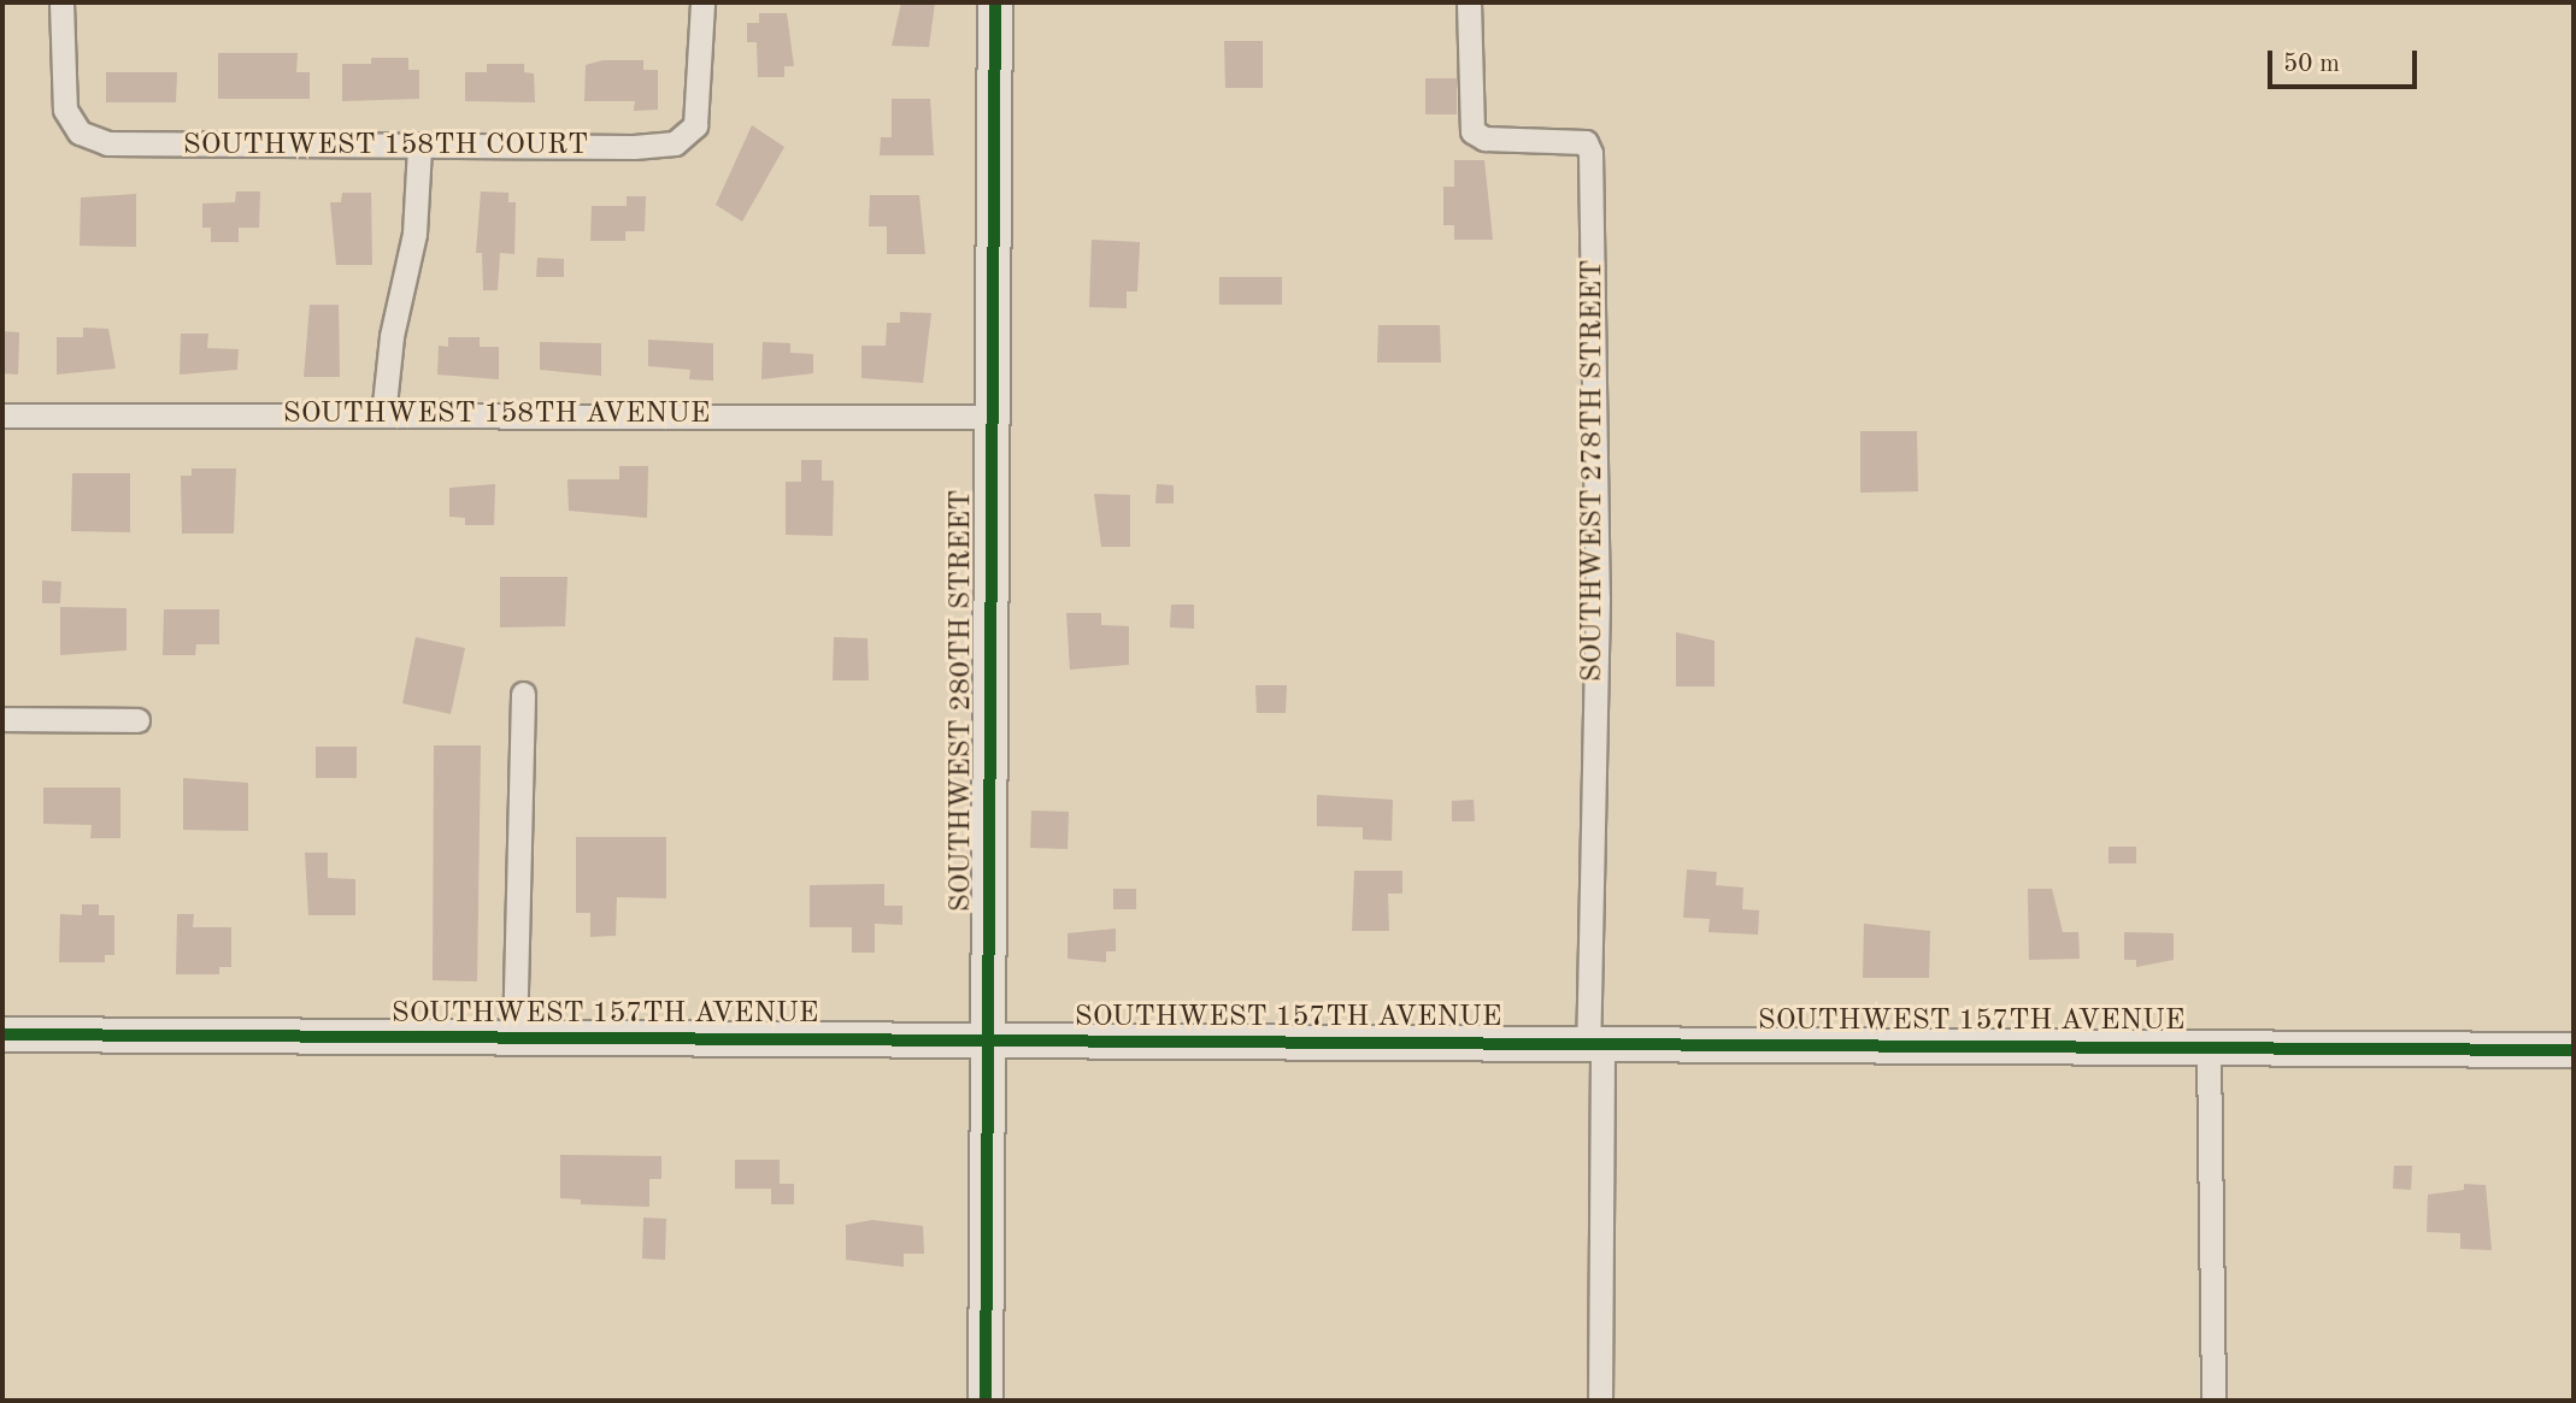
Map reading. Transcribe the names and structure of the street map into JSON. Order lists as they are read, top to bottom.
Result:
{
  "streets": {
    "street": [
      "SOUTHWEST 158TH COURT",
      "SOUTHWEST 158TH AVENUE",
      "SOUTHWEST 278TH STREET",
      "SOUTHWEST 280TH STREET",
      "SOUTHWEST 157TH AVENUE"
    ]
  },
  "crossings": [
    ["SOUTHWEST 158TH AVENUE", "SOUTHWEST 280TH STREET"],
    ["SOUTHWEST 278TH STREET", "SOUTHWEST 157TH AVENUE"],
    ["SOUTHWEST 280TH STREET", "SOUTHWEST 157TH AVENUE"]
  ],
  "scale_bar": "50 m"
}
